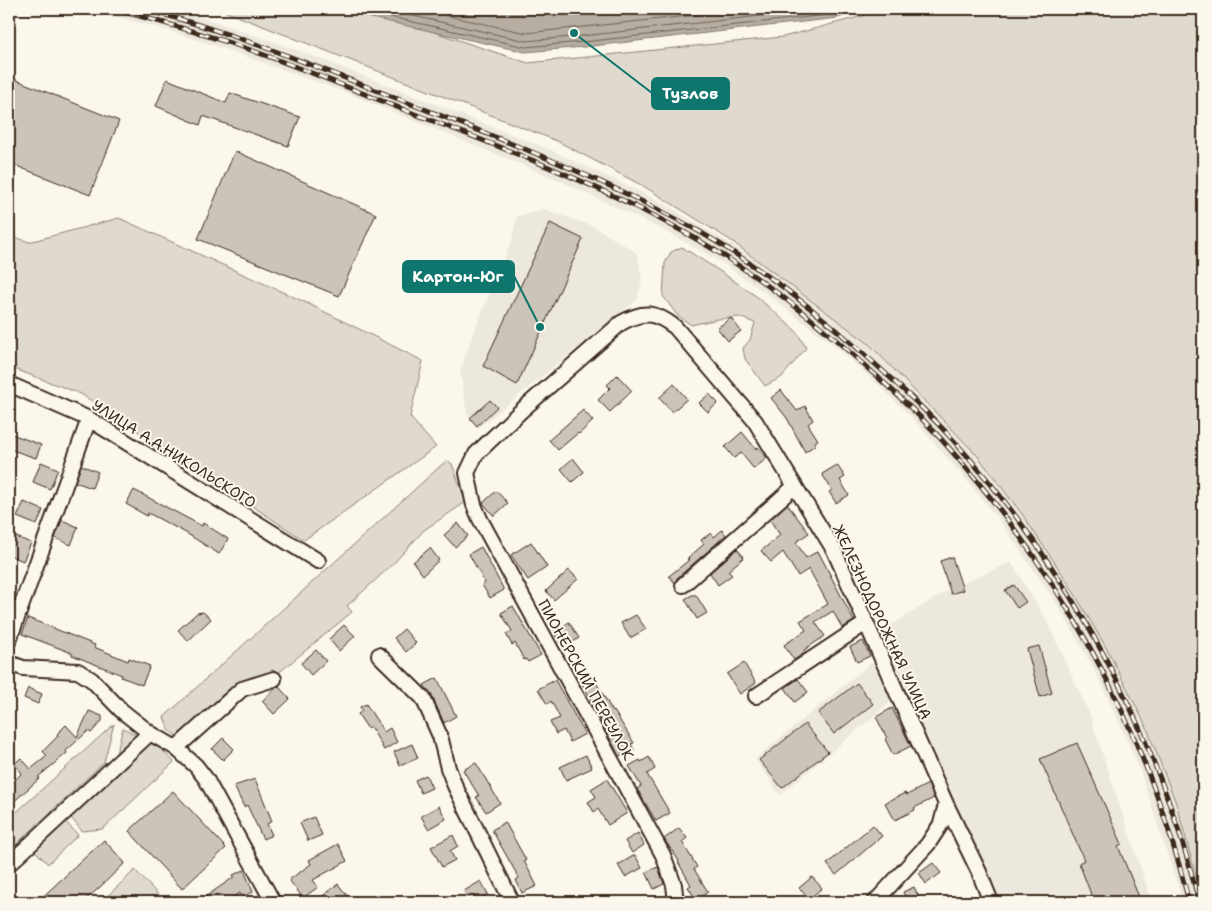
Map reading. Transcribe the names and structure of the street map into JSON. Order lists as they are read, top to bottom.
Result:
{
  "streets": {
    "street": ["УЛИЦА А.А.НИКОЛЬСКОГО", "ЖЕЛЕЗНОДОРОЖНАЯ УЛИЦА", "ПИОНЕРСКИЙ ПЕРЕУЛОК"]
  },
  "crossings": [
    ["ЖЕЛЕЗНОДОРОЖНАЯ УЛИЦА", "ПИОНЕРСКИЙ ПЕРЕУЛОК"]
  ],
  "places": ["Тузлов", "Картон-Юг"]
}
